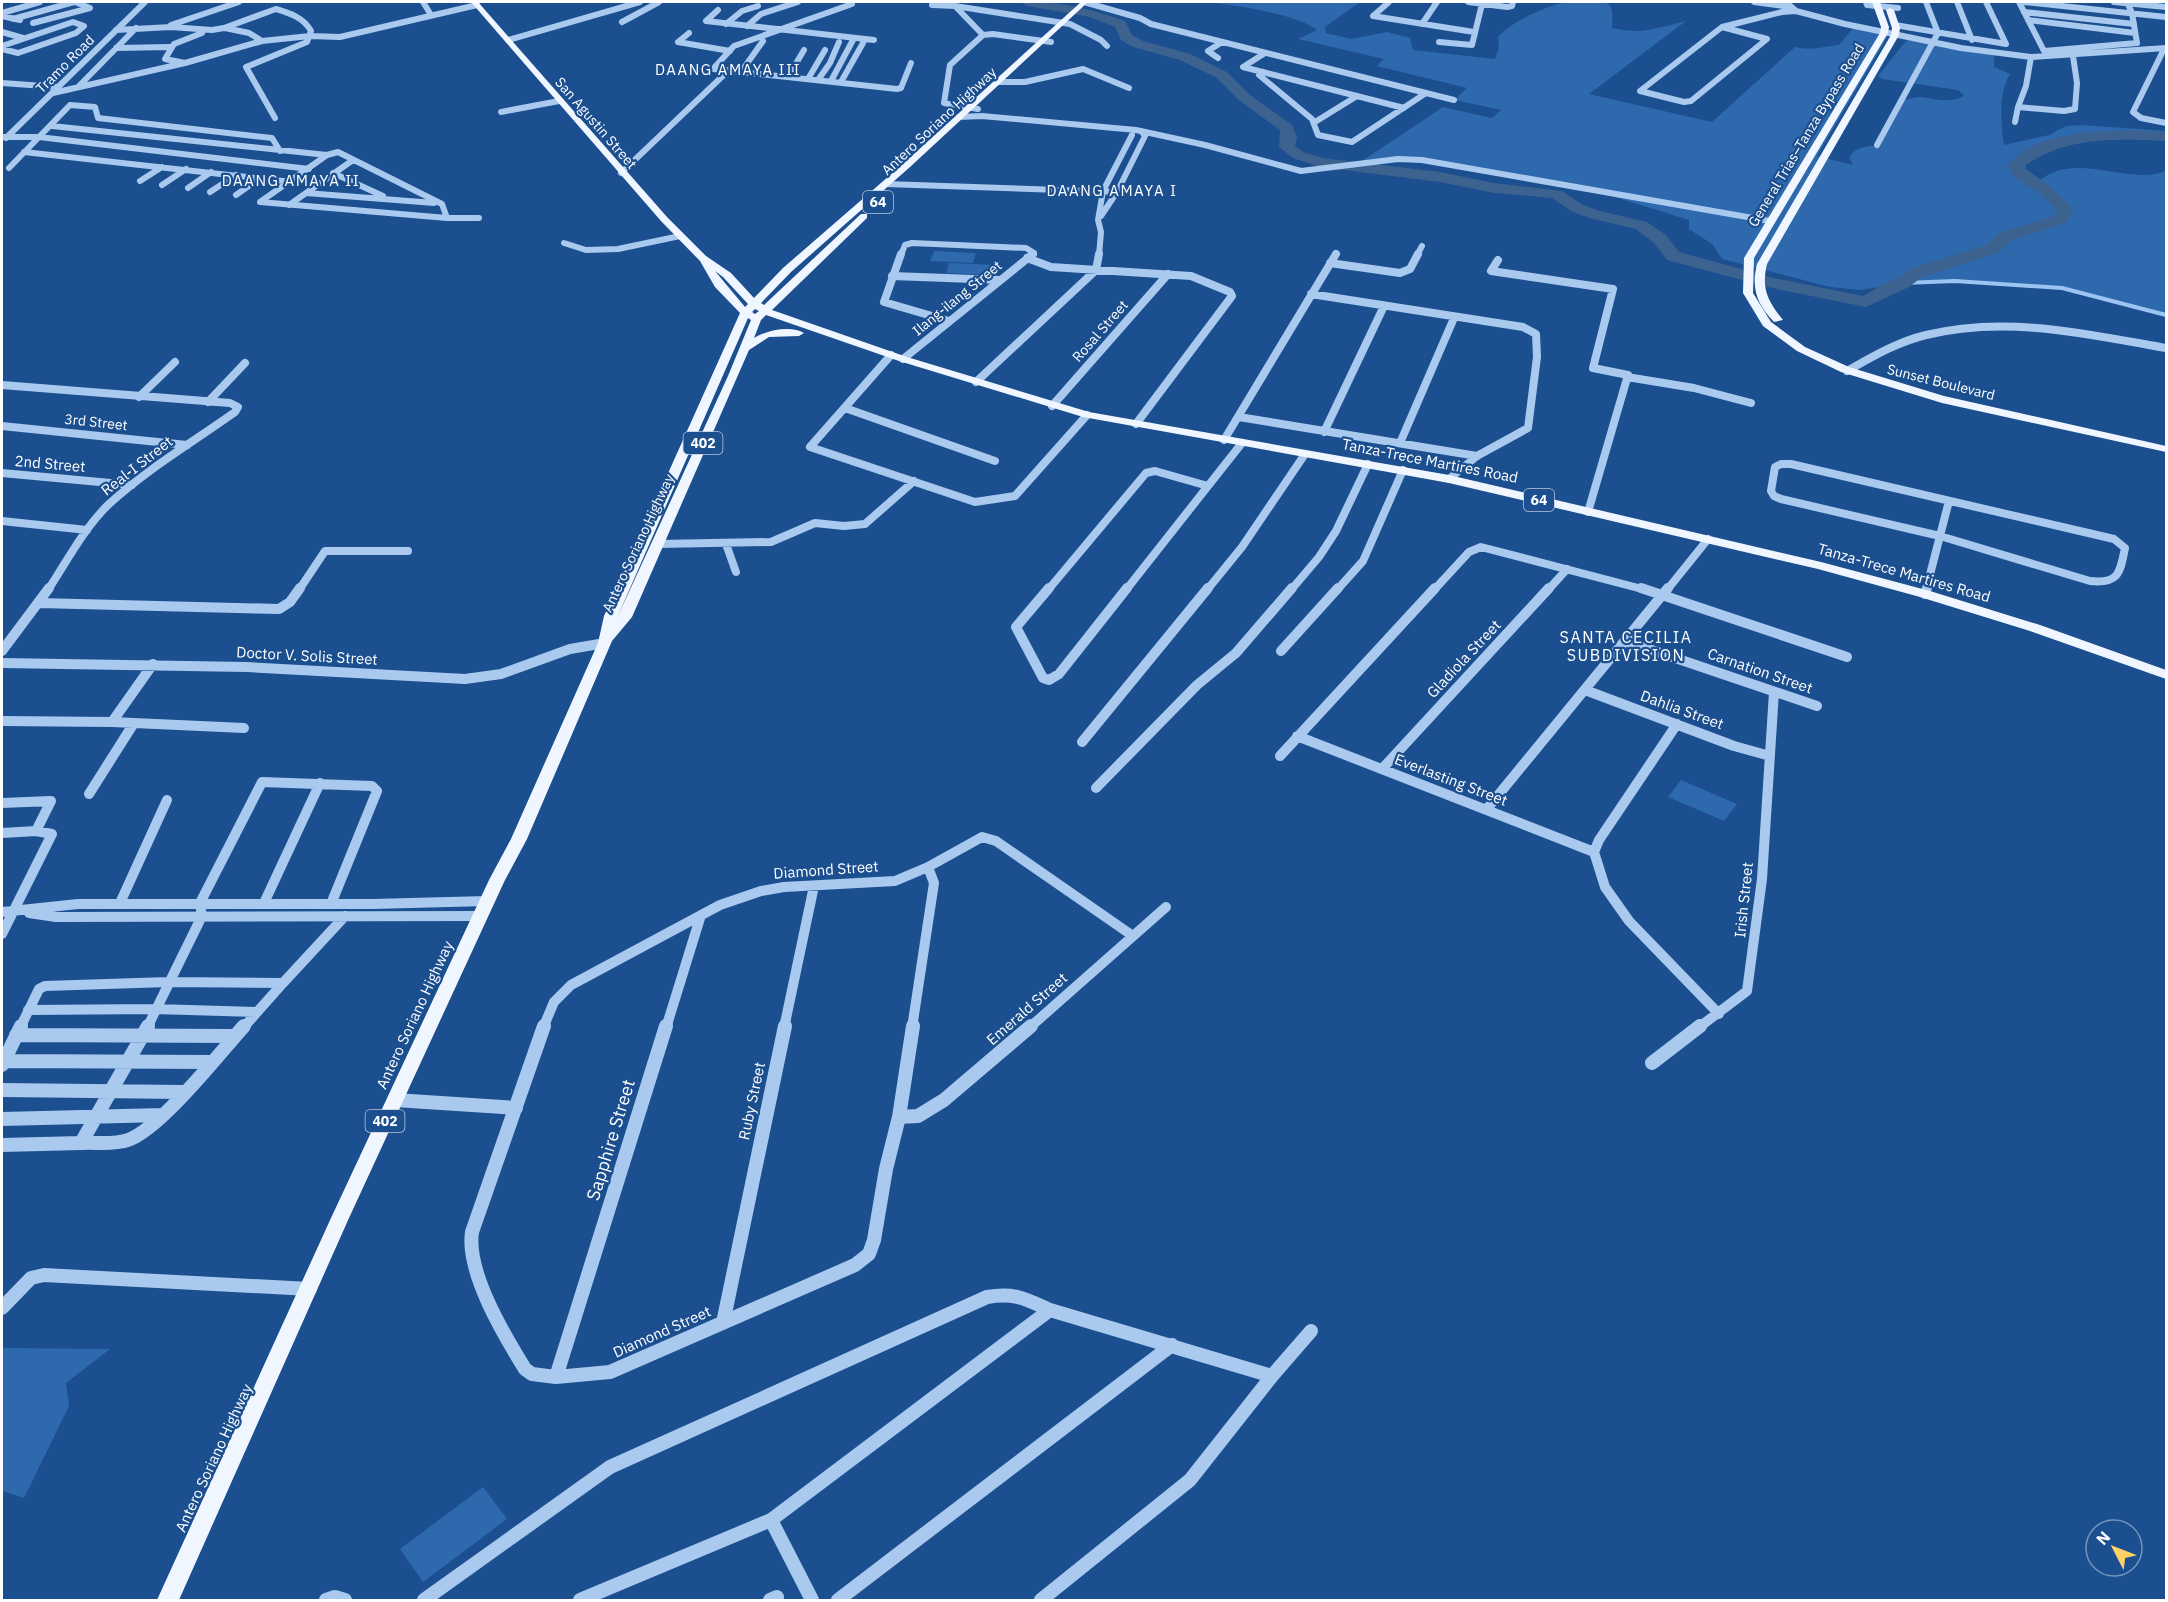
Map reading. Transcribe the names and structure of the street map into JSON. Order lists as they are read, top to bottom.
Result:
{
  "streets": {
    "main road": [
      "Antero Soriano Highway",
      "San Agustin Street",
      "General Trias–Tanza Bypass Road",
      "64",
      "Sunset Boulevard",
      "402",
      "Tanza-Trece Martires Road"
    ],
    "street": [
      "Tramo Road",
      "Ilang-ilang Street",
      "Rosal Street",
      "3rd Street",
      "2nd Street",
      "Real-I Street",
      "Doctor V. Solis Street",
      "Gladiola Street",
      "Carnation Street",
      "Dahlia Street",
      "Everlasting Street",
      "Diamond Street",
      "Irish Street",
      "Emerald Street",
      "Ruby Street",
      "Sapphire Street"
    ]
  },
  "crossings": [
    ["Antero Soriano Highway", "San Agustin Street"],
    ["Antero Soriano Highway", "Tanza-Trece Martires Road"],
    ["Antero Soriano Highway", "Doctor V. Solis Street"],
    ["San Agustin Street", "Tanza-Trece Martires Road"],
    ["General Trias–Tanza Bypass Road", "Sunset Boulevard"],
    ["Ilang-ilang Street", "Tanza-Trece Martires Road"],
    ["Rosal Street", "Tanza-Trece Martires Road"],
    ["3rd Street", "Real-I Street"],
    ["2nd Street", "Real-I Street"],
    ["Gladiola Street", "Everlasting Street"],
    ["Carnation Street", "Irish Street"],
    ["Dahlia Street", "Irish Street"],
    ["Diamond Street", "Emerald Street"],
    ["Diamond Street", "Ruby Street"],
    ["Diamond Street", "Sapphire Street"]
  ],
  "districts": [
    "DAANG AMAYA III",
    "DAANG AMAYA II",
    "DAANG AMAYA I",
    "SANTA CECILIA SUBDIVISION"
  ],
  "north": "top left"
}
